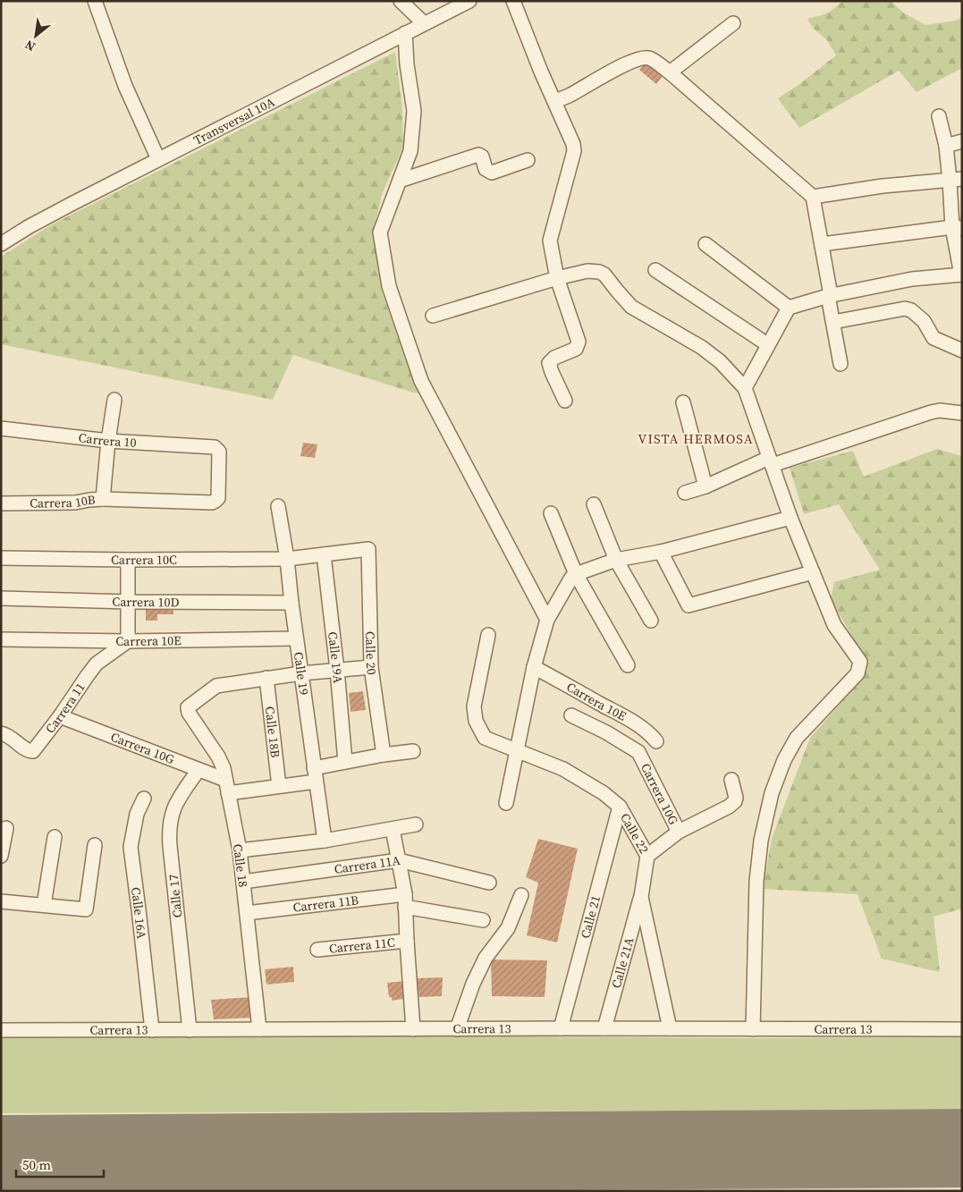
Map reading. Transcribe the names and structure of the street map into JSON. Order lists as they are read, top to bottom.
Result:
{
  "streets": {
    "street": [
      "Transversal 10A",
      "Carrera 10",
      "Carrera 10B",
      "Carrera 10C",
      "Carrera 10D",
      "Carrera 10E",
      "Calle 20",
      "Calle 19A",
      "Calle 19",
      "Carrera 11",
      "Calle 18B",
      "Carrera 10G",
      "Calle 22",
      "Calle 18",
      "Carrera 11A",
      "Calle 17",
      "Carrera 11B",
      "Calle 16A",
      "Calle 21",
      "Carrera 11C",
      "Calle 21A",
      "Carrera 13"
    ]
  },
  "crossings": [
    ["Carrera 10", "Carrera 10B"],
    ["Carrera 10C", "Calle 20"],
    ["Carrera 10C", "Calle 19A"],
    ["Carrera 10C", "Calle 19"],
    ["Carrera 10D", "Calle 19"],
    ["Carrera 10E", "Calle 19"],
    ["Carrera 10E", "Carrera 11"],
    ["Carrera 11", "Carrera 10G"],
    ["Calle 18B", "Calle 18"],
    ["Carrera 10G", "Calle 18"],
    ["Carrera 10G", "Calle 17"],
    ["Calle 22", "Calle 21"],
    ["Calle 22", "Calle 21A"],
    ["Calle 22", "Carrera 13"],
    ["Calle 18", "Carrera 11A"],
    ["Calle 18", "Carrera 11B"],
    ["Calle 18", "Carrera 13"],
    ["Calle 17", "Carrera 13"],
    ["Calle 16A", "Carrera 13"],
    ["Calle 21", "Carrera 13"],
    ["Calle 21A", "Carrera 13"]
  ],
  "districts": ["VISTA HERMOSA"],
  "scale_bar": "50 m",
  "north": "bottom left"
}
